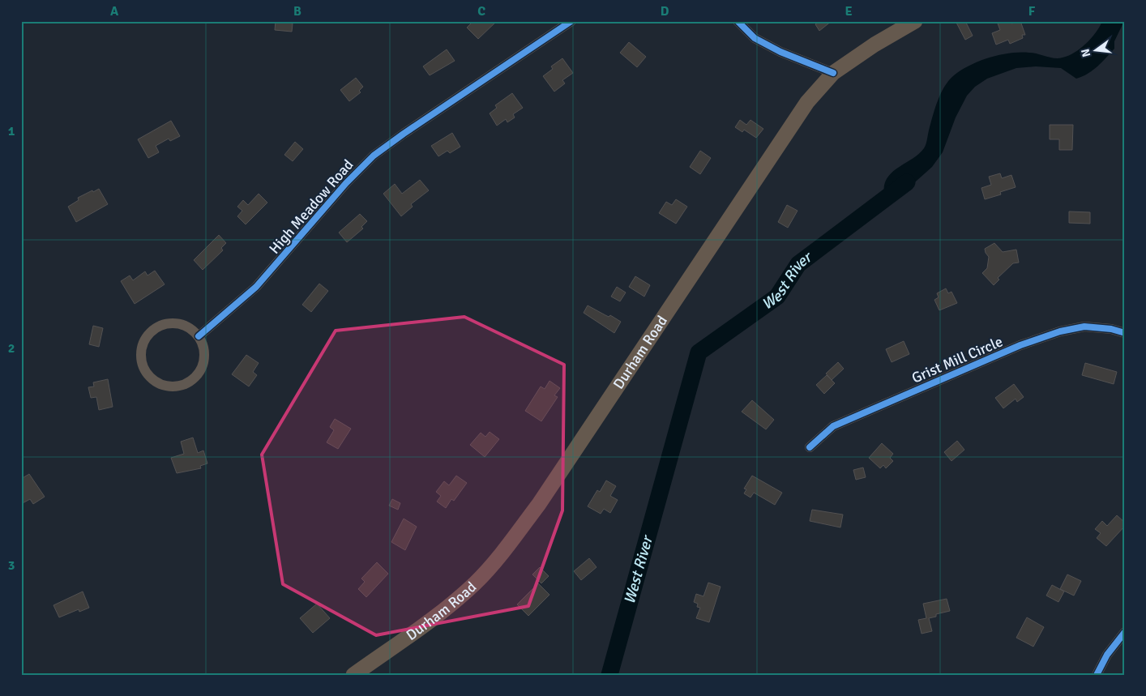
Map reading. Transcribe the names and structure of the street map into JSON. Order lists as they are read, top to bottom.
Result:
{
  "streets": {
    "main road": ["Durham Road"],
    "street": ["High Meadow Road", "Grist Mill Circle"]
  },
  "water": ["West River"],
  "north": "left",
  "grid": {
    "columns": [
      "A",
      "B",
      "C",
      "D",
      "E",
      "F"
    ],
    "rows": ["1", "2", "3"]
  }
}
